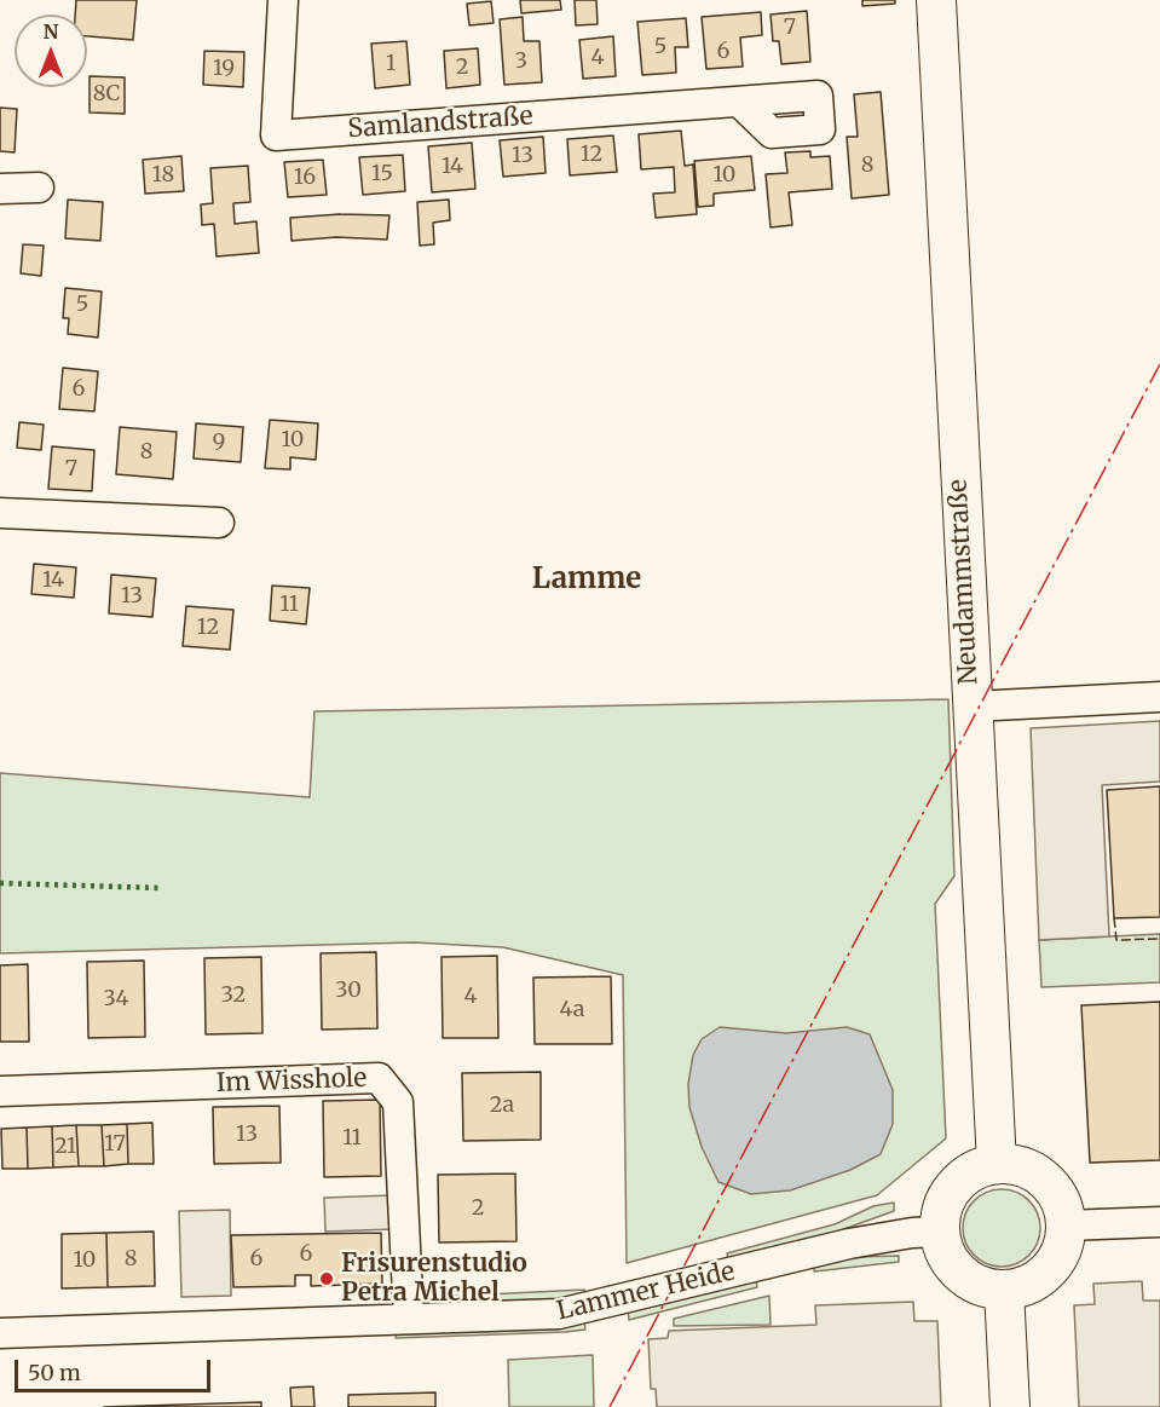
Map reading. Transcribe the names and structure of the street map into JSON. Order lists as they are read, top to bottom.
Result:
{
  "streets": {
    "main road": ["Neudammstraße"],
    "street": ["Samlandstraße", "Im Wisshole", "Lammer Heide"]
  },
  "crossings": [
    ["Neudammstraße", "Lammer Heide"],
    ["Im Wisshole", "Lammer Heide"]
  ],
  "districts": ["Lamme"],
  "places": ["Frisurenstudio Petra Michel"],
  "house_numbers": [
    "7",
    "5",
    "6",
    "4",
    "3",
    "1",
    "2",
    "19",
    "8C",
    "12",
    "13",
    "8",
    "14",
    "15",
    "18",
    "10",
    "16",
    "5",
    "6",
    "10",
    "9",
    "8",
    "7",
    "14",
    "13",
    "11",
    "12",
    "30",
    "32",
    "4",
    "34",
    "4a",
    "2a",
    "13",
    "11",
    "17",
    "21",
    "2",
    "6",
    "8",
    "6",
    "10"
  ],
  "scale_bar": "50 m",
  "north": "top"
}
